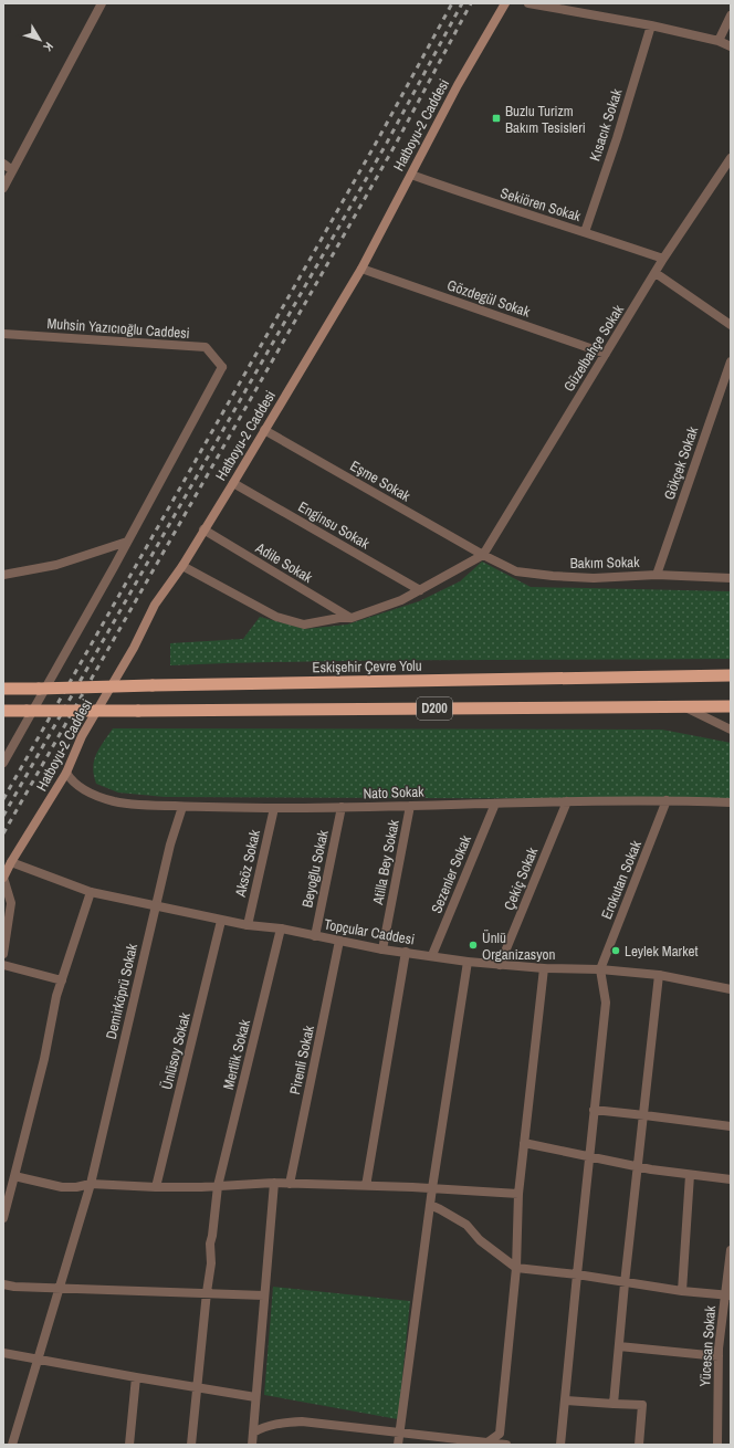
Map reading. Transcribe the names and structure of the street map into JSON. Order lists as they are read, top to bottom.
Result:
{
  "streets": {
    "highway": ["Eskişehir Çevre Yolu", "D200"],
    "main road": ["Hatboyu-2 Caddesi"],
    "street": [
      "Kısacık Sokak",
      "Sekiören Sokak",
      "Gözdegül Sokak",
      "Muhsin Yazıcıoğlu Caddesi",
      "Güzelbahçe Sokak",
      "Gökçek Sokak",
      "Eşme Sokak",
      "Enginsu Sokak",
      "Adile Sokak",
      "Bakım Sokak",
      "Nato Sokak",
      "Atilla Bey Sokak",
      "Aksöz Sokak",
      "Beyoğlu Sokak",
      "Sezenler Sokak",
      "Çekiç Sokak",
      "Erokutan Sokak",
      "Topçular Caddesi",
      "Demirköprü Sokak",
      "Ünlüsoy Sokak",
      "Mertlik Sokak",
      "Pirenli Sokak",
      "Yücesan Sokak"
    ]
  },
  "crossings": [
    ["Hatboyu-2 Caddesi", "Sekiören Sokak"],
    ["Hatboyu-2 Caddesi", "Gözdegül Sokak"],
    ["Hatboyu-2 Caddesi", "Eşme Sokak"],
    ["Hatboyu-2 Caddesi", "Enginsu Sokak"],
    ["Hatboyu-2 Caddesi", "Adile Sokak"],
    ["Hatboyu-2 Caddesi", "Nato Sokak"],
    ["Hatboyu-2 Caddesi", "Topçular Caddesi"],
    ["Kısacık Sokak", "Sekiören Sokak"],
    ["Sekiören Sokak", "Güzelbahçe Sokak"],
    ["Gözdegül Sokak", "Güzelbahçe Sokak"],
    ["Güzelbahçe Sokak", "Eşme Sokak"],
    ["Güzelbahçe Sokak", "Bakım Sokak"],
    ["Gökçek Sokak", "Bakım Sokak"],
    ["Eşme Sokak", "Bakım Sokak"],
    ["Nato Sokak", "Atilla Bey Sokak"],
    ["Nato Sokak", "Aksöz Sokak"],
    ["Nato Sokak", "Beyoğlu Sokak"],
    ["Nato Sokak", "Sezenler Sokak"],
    ["Nato Sokak", "Çekiç Sokak"],
    ["Nato Sokak", "Erokutan Sokak"],
    ["Nato Sokak", "Demirköprü Sokak"],
    ["Atilla Bey Sokak", "Topçular Caddesi"],
    ["Aksöz Sokak", "Topçular Caddesi"],
    ["Beyoğlu Sokak", "Topçular Caddesi"],
    ["Sezenler Sokak", "Topçular Caddesi"],
    ["Çekiç Sokak", "Topçular Caddesi"],
    ["Erokutan Sokak", "Topçular Caddesi"],
    ["Topçular Caddesi", "Demirköprü Sokak"],
    ["Topçular Caddesi", "Ünlüsoy Sokak"],
    ["Topçular Caddesi", "Mertlik Sokak"],
    ["Topçular Caddesi", "Pirenli Sokak"]
  ],
  "places": {
    "transit": ["Buzlu Turizm Bakım Tesisleri"],
    "other": ["Ünlü Organizasyon", "Leylek Market"]
  },
  "north": "bottom right"
}
